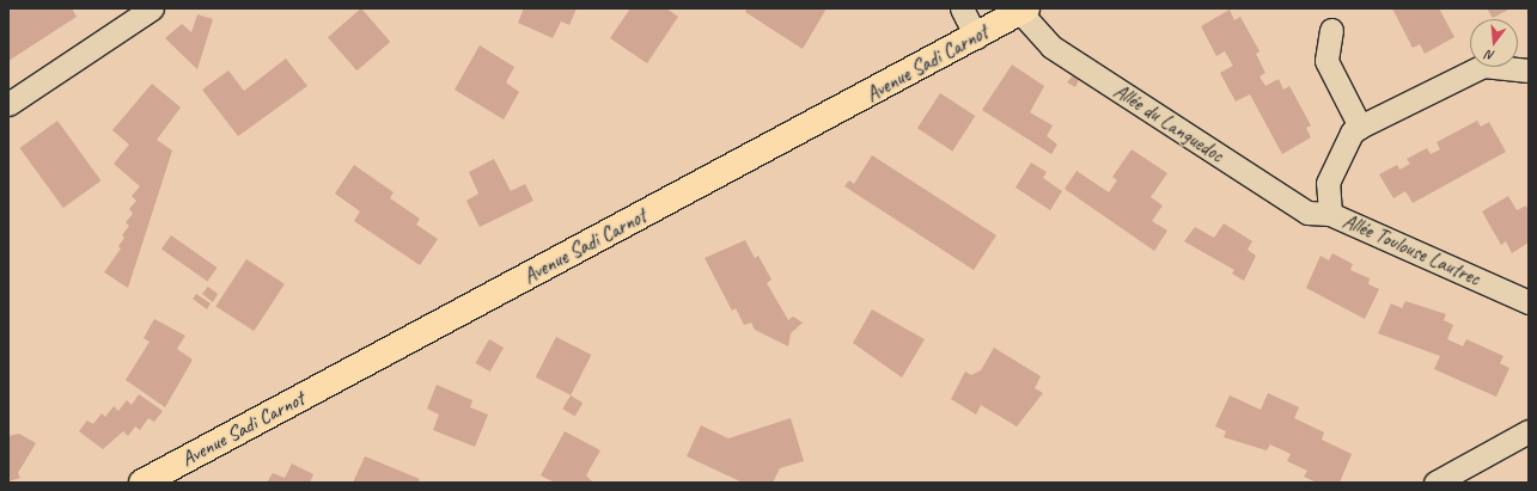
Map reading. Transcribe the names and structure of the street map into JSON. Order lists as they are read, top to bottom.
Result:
{
  "streets": {
    "main road": ["Avenue Sadi Carnot"],
    "street": ["Allée du Languedoc", "Allée Toulouse Lautrec"]
  },
  "crossings": [
    ["Avenue Sadi Carnot", "Allée du Languedoc"],
    ["Allée du Languedoc", "Allée Toulouse Lautrec"]
  ],
  "north": "bottom"
}
